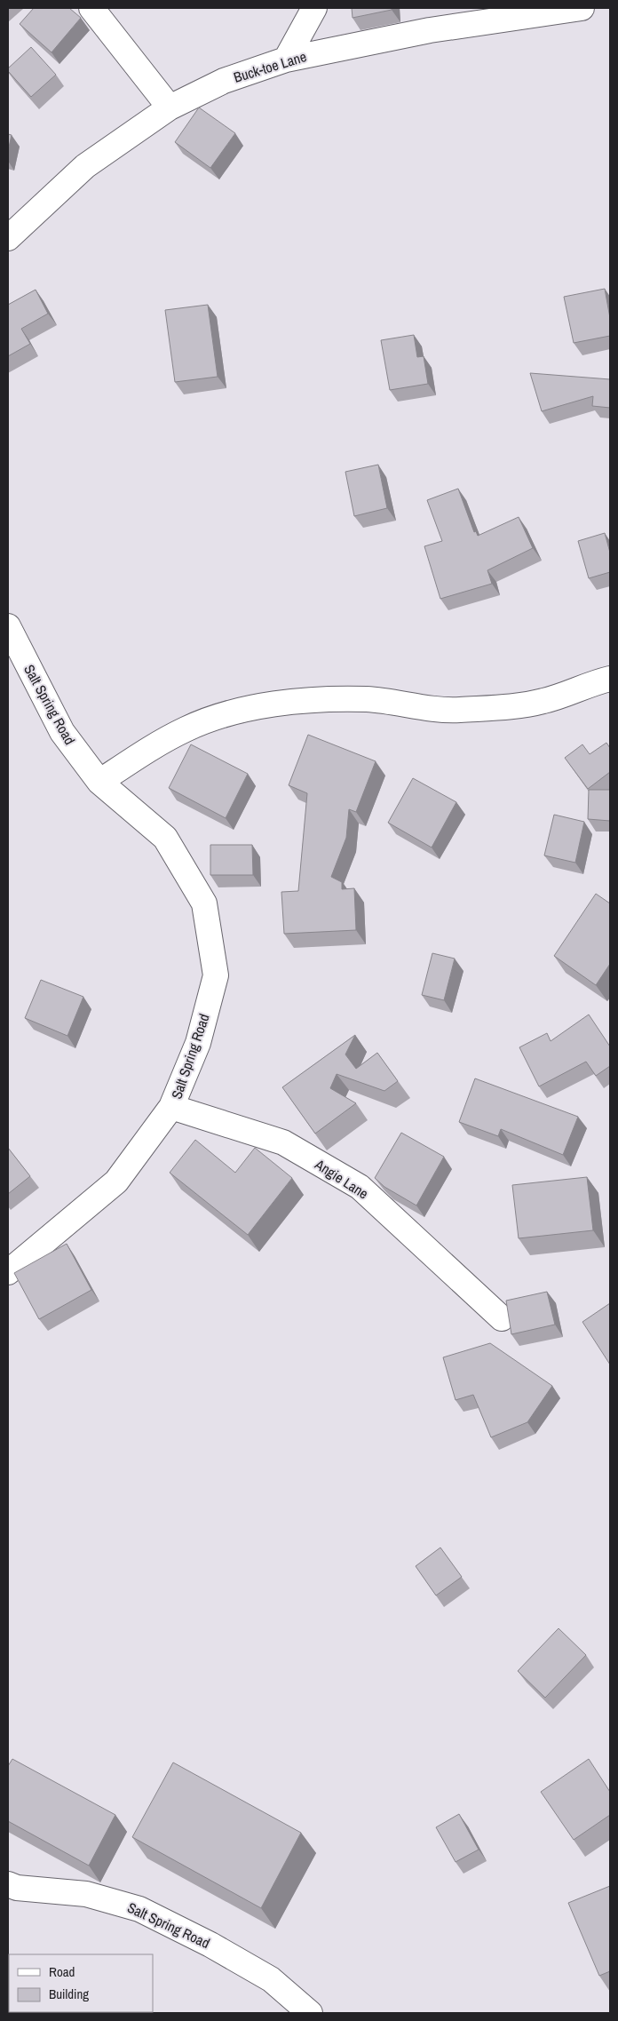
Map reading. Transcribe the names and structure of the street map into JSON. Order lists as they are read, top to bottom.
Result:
{
  "streets": {
    "street": ["Buck-toe Lane", "Salt Spring Road", "Angie Lane"]
  },
  "crossings": [
    ["Salt Spring Road", "Angie Lane"]
  ],
  "legend": ["Road", "Building"]
}
